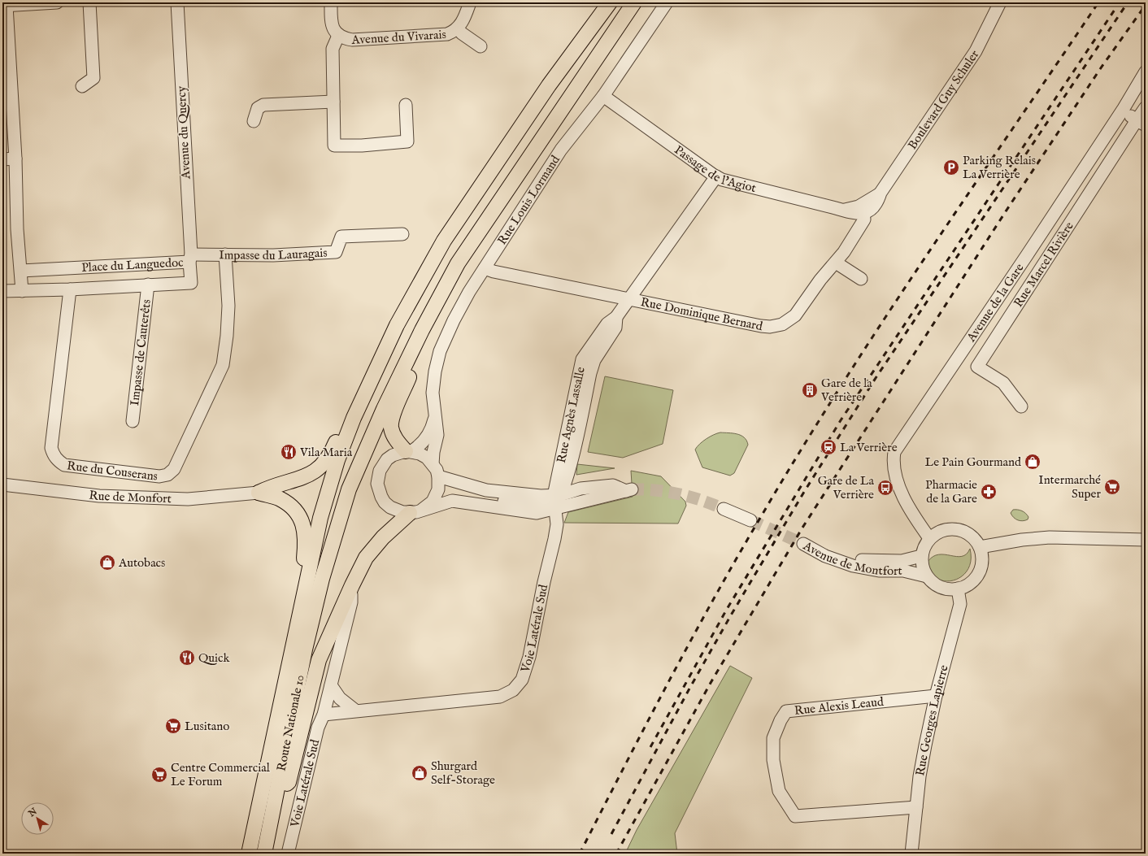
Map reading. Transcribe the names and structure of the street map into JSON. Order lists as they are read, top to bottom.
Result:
{
  "streets": {
    "main road": ["Route Nationale 10"],
    "street": [
      "Avenue du Vivarais",
      "Boulevard Guy Schuler",
      "Avenue du Quercy",
      "Passage de l'Agiot",
      "Rue Louis Lormand",
      "Impasse du Lauragais",
      "Rue Marcel Rivière",
      "Place du Languedoc",
      "Avenue de la Gare",
      "Rue Dominique Bernard",
      "Impasse de Cauterêts",
      "Rue Agnès Lassalle",
      "Rue du Couserans",
      "Rue de Monfort",
      "Avenue de Montfort",
      "Voie Latérale Sud",
      "Rue Alexis Leaud",
      "Rue Georges Lapierre"
    ]
  },
  "crossings": [
    ["Boulevard Guy Schuler", "Passage de l'Agiot"],
    ["Boulevard Guy Schuler", "Rue Dominique Bernard"],
    ["Avenue du Quercy", "Impasse du Lauragais"],
    ["Avenue du Quercy", "Place du Languedoc"],
    ["Passage de l'Agiot", "Rue Louis Lormand"],
    ["Passage de l'Agiot", "Rue Agnès Lassalle"],
    ["Rue Louis Lormand", "Rue Dominique Bernard"],
    ["Impasse du Lauragais", "Place du Languedoc"],
    ["Impasse du Lauragais", "Rue du Couserans"],
    ["Place du Languedoc", "Impasse de Cauterêts"],
    ["Place du Languedoc", "Rue du Couserans"],
    ["Avenue de la Gare", "Avenue de Montfort"],
    ["Avenue de la Gare", "Rue Georges Lapierre"],
    ["Rue Dominique Bernard", "Rue Agnès Lassalle"],
    ["Rue Agnès Lassalle", "Voie Latérale Sud"],
    ["Avenue de Montfort", "Rue Georges Lapierre"],
    ["Rue Alexis Leaud", "Rue Georges Lapierre"]
  ],
  "places": {
    "parking": ["Parking Relais La Verrière"],
    "building": ["Gare de la Verrière"],
    "station": ["La Verrière"],
    "restaurant": ["Vila Maria", "Quick"],
    "shop": ["Le Pain Gourmand", "Autobacs", "Shurgard Self-Storage"],
    "supermarket": ["Intermarché Super", "Lusitano", "Centre Commercial Le Forum"],
    "bus stop": ["Gare de La Verrière"],
    "pharmacy": ["Pharmacie de la Gare"]
  },
  "north": "top left"
}
